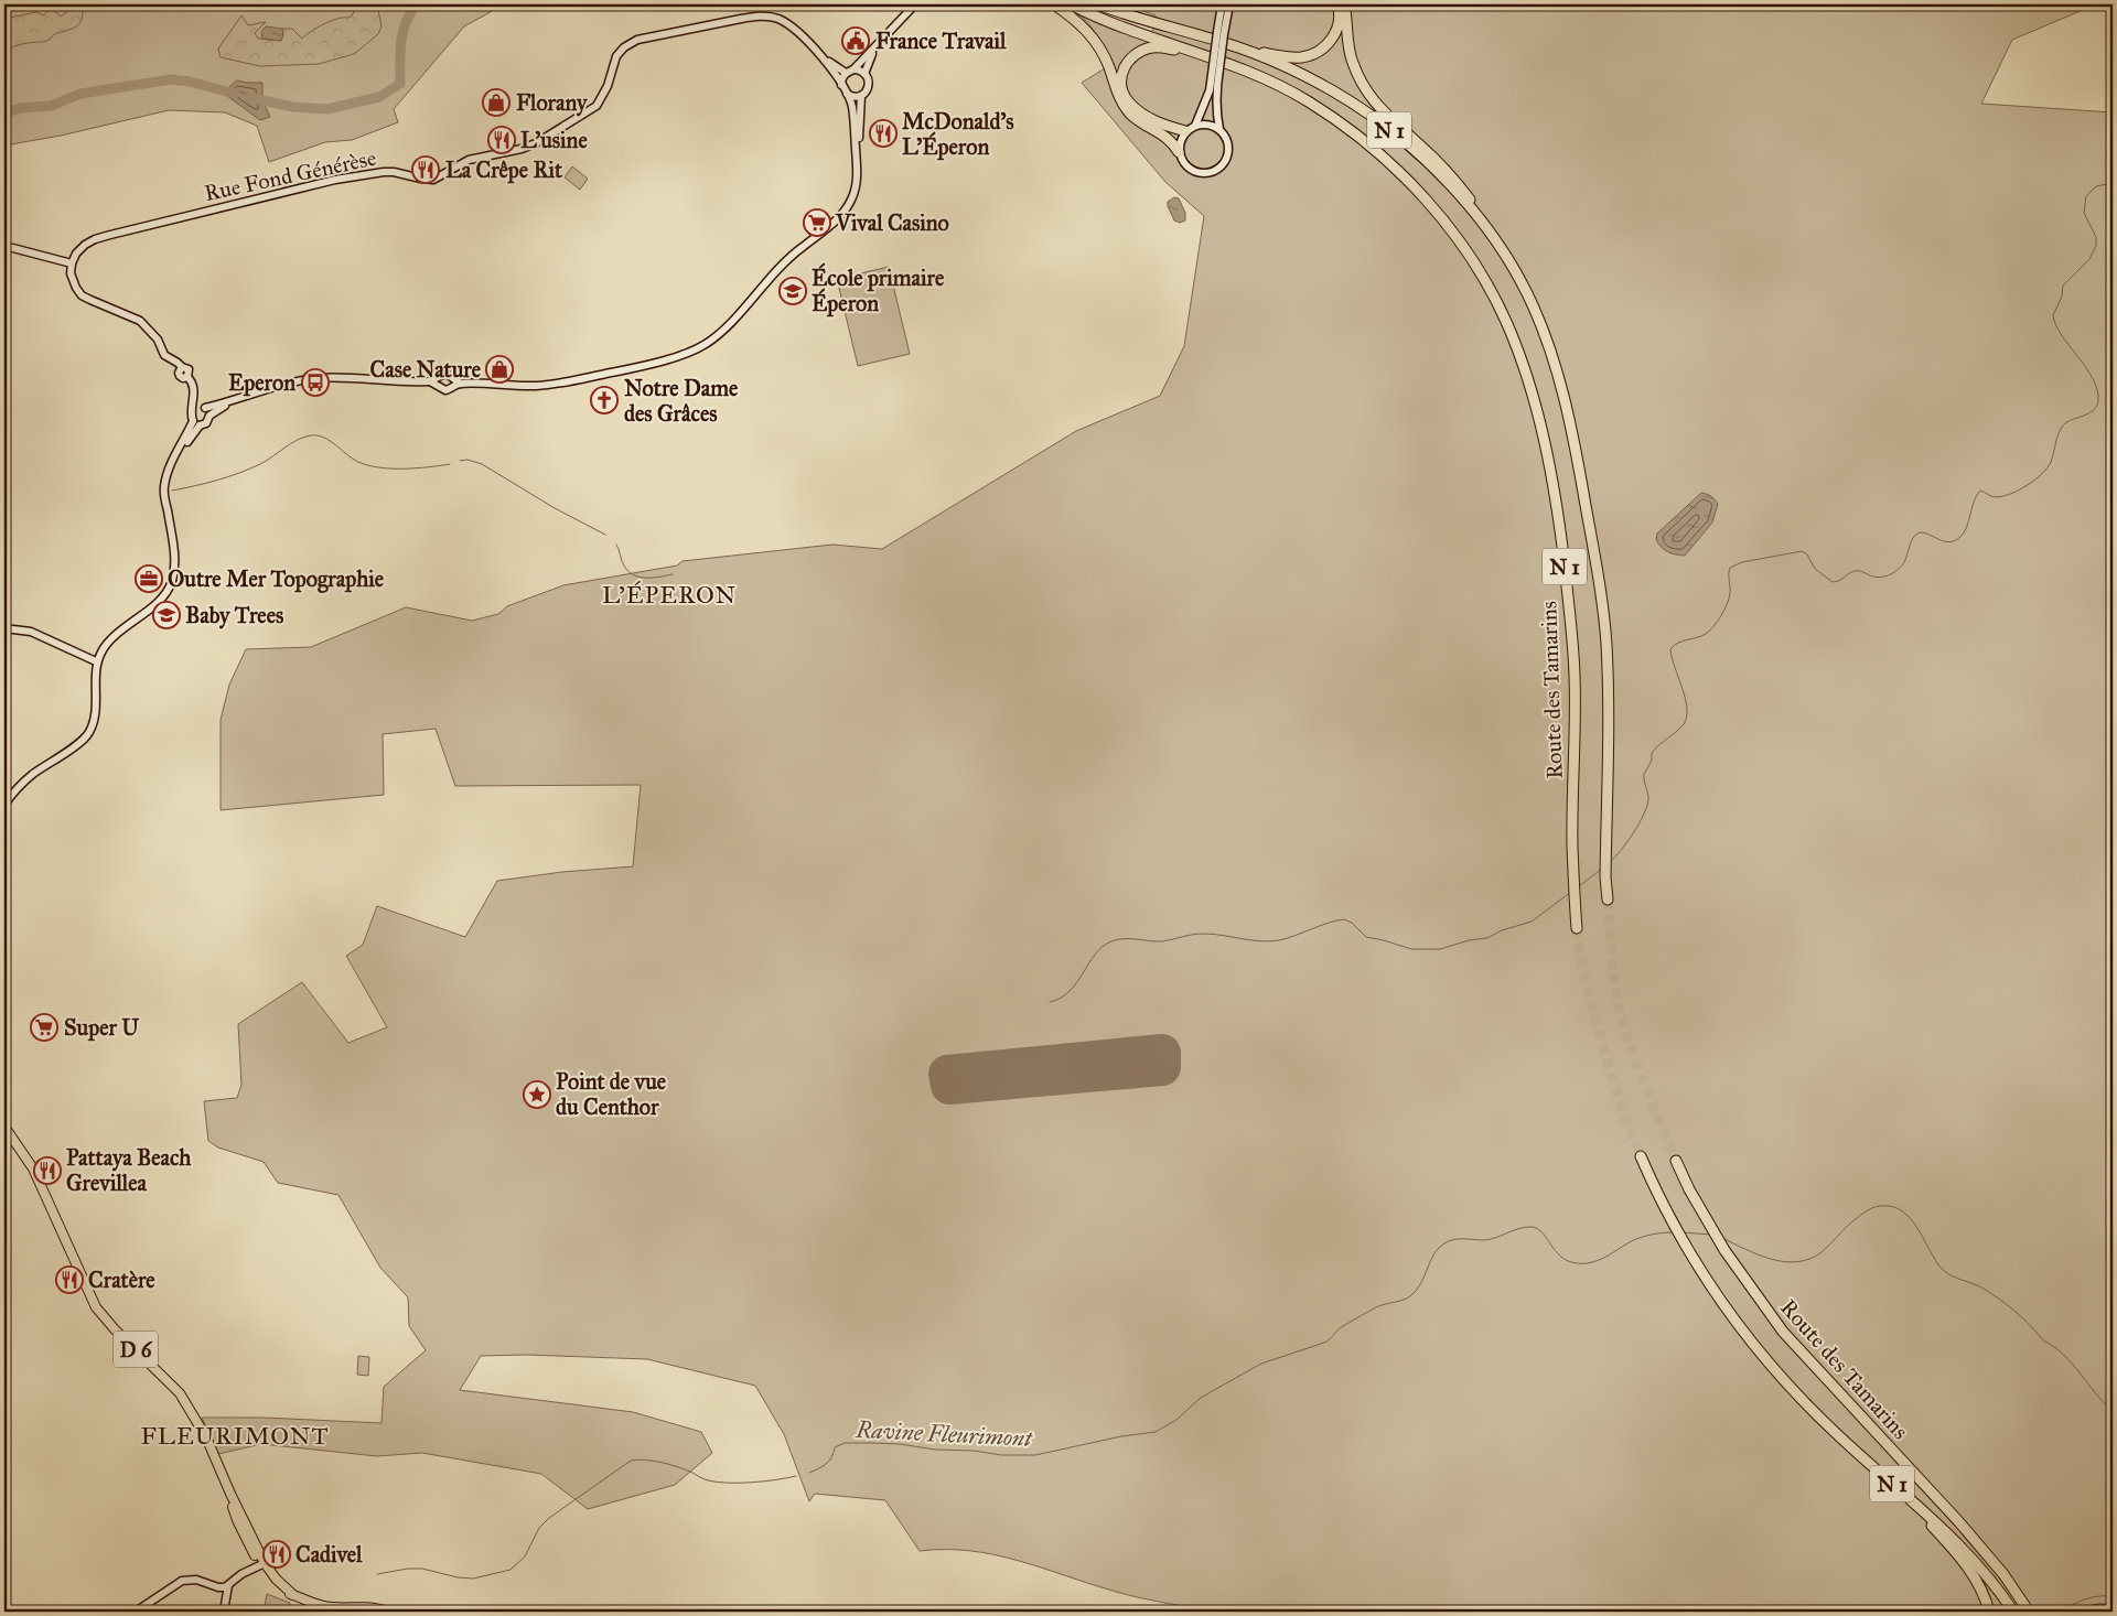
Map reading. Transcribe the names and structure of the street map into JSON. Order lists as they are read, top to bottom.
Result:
{
  "streets": {
    "highway": ["N 1", "Route des Tamarins"],
    "main road": ["Rue Fond Générèse", "D 6"]
  },
  "districts": ["L'ÉPERON", "FLEURIMONT"],
  "water": ["Ravine Fleurimont"],
  "places": {
    "public building": ["France Travail"],
    "shop": ["Florany", "Case Nature"],
    "restaurant": [
      "McDonald's L'Éperon",
      "L’usine",
      "La Crêpe Rit",
      "Pattaya Beach Grevillea",
      "Cratère",
      "Cadivel"
    ],
    "supermarket": ["Vival Casino", "Super U"],
    "school or university": ["École primaire Éperon", "Baby Trees"],
    "bus stop": ["Eperon"],
    "church": ["Notre Dame des Grâces"],
    "office": ["Outre Mer Topographie"],
    "place": ["Point de vue du Centhor"]
  }
}
